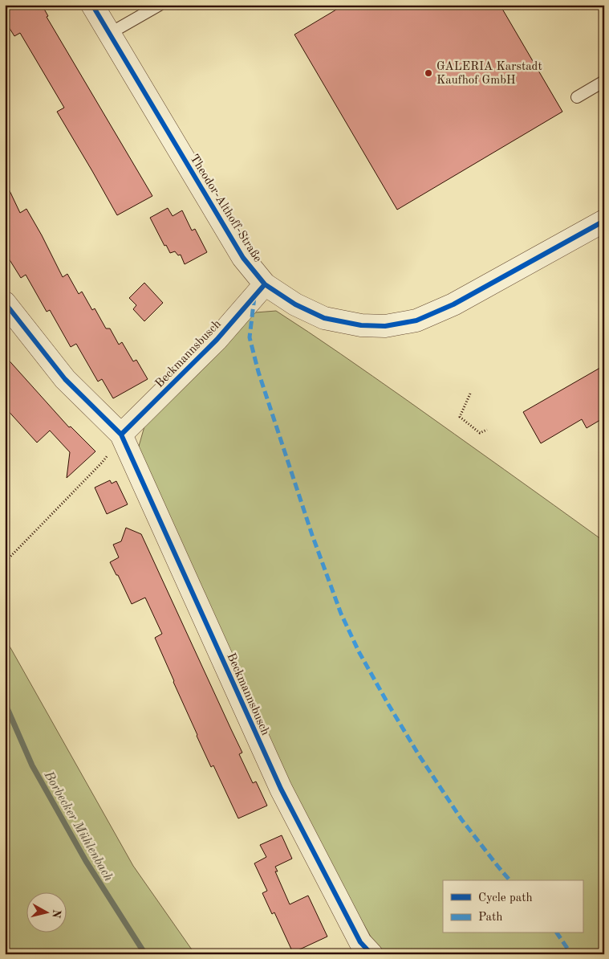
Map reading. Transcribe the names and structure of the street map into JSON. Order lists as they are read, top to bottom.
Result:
{
  "streets": {
    "street": ["Theodor-Althoff-Straße", "Beckmannsbusch"]
  },
  "crossings": [
    ["Theodor-Althoff-Straße", "Beckmannsbusch"]
  ],
  "water": ["Borbecker Mühlenbach"],
  "places": ["GALERIA Karstadt Kaufhof GmbH"],
  "legend": ["Cycle path", "Path"],
  "north": "right"
}
